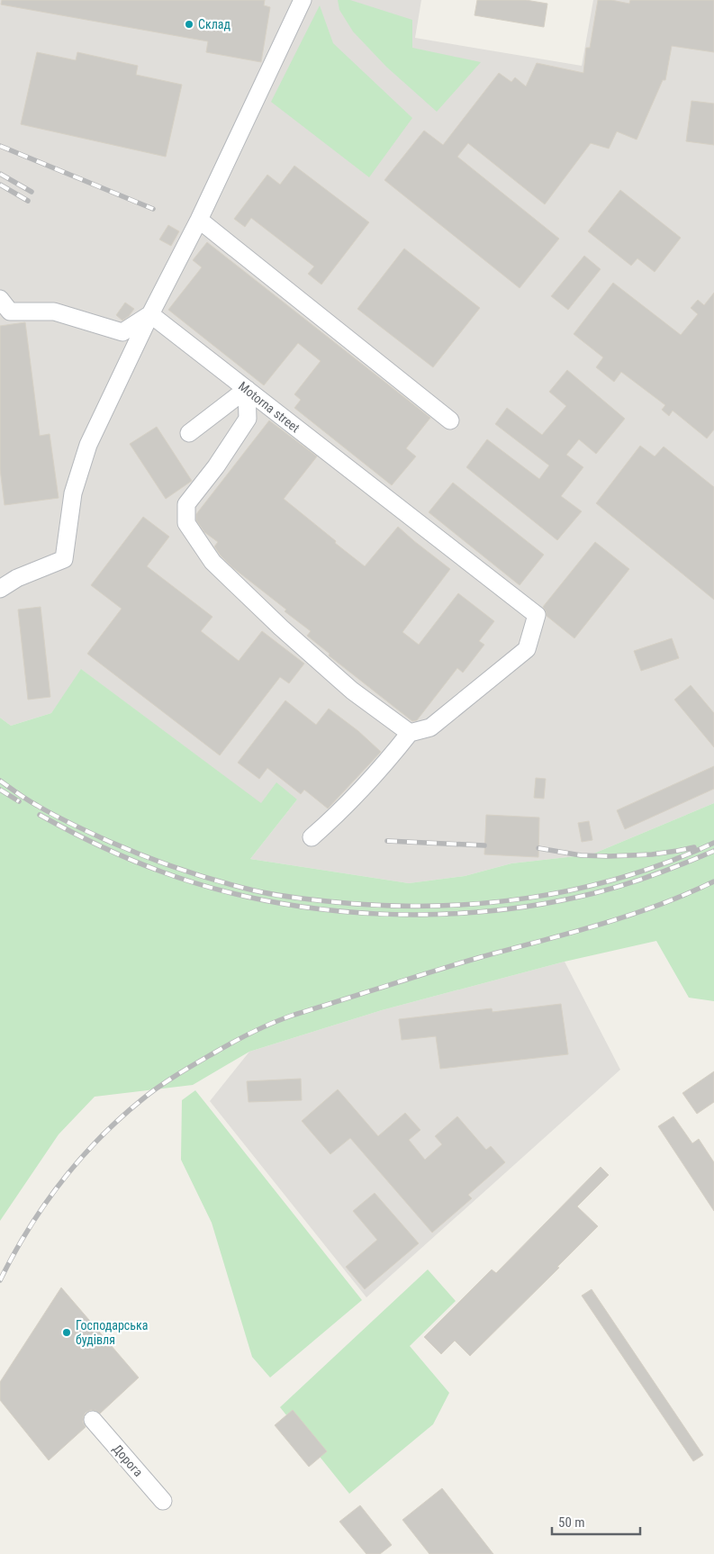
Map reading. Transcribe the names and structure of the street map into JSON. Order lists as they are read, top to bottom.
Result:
{
  "streets": {
    "lane": ["Motorna street", "Дорога"]
  },
  "places": ["Склад", "Господарська будівля"],
  "scale_bar": "50 m"
}
